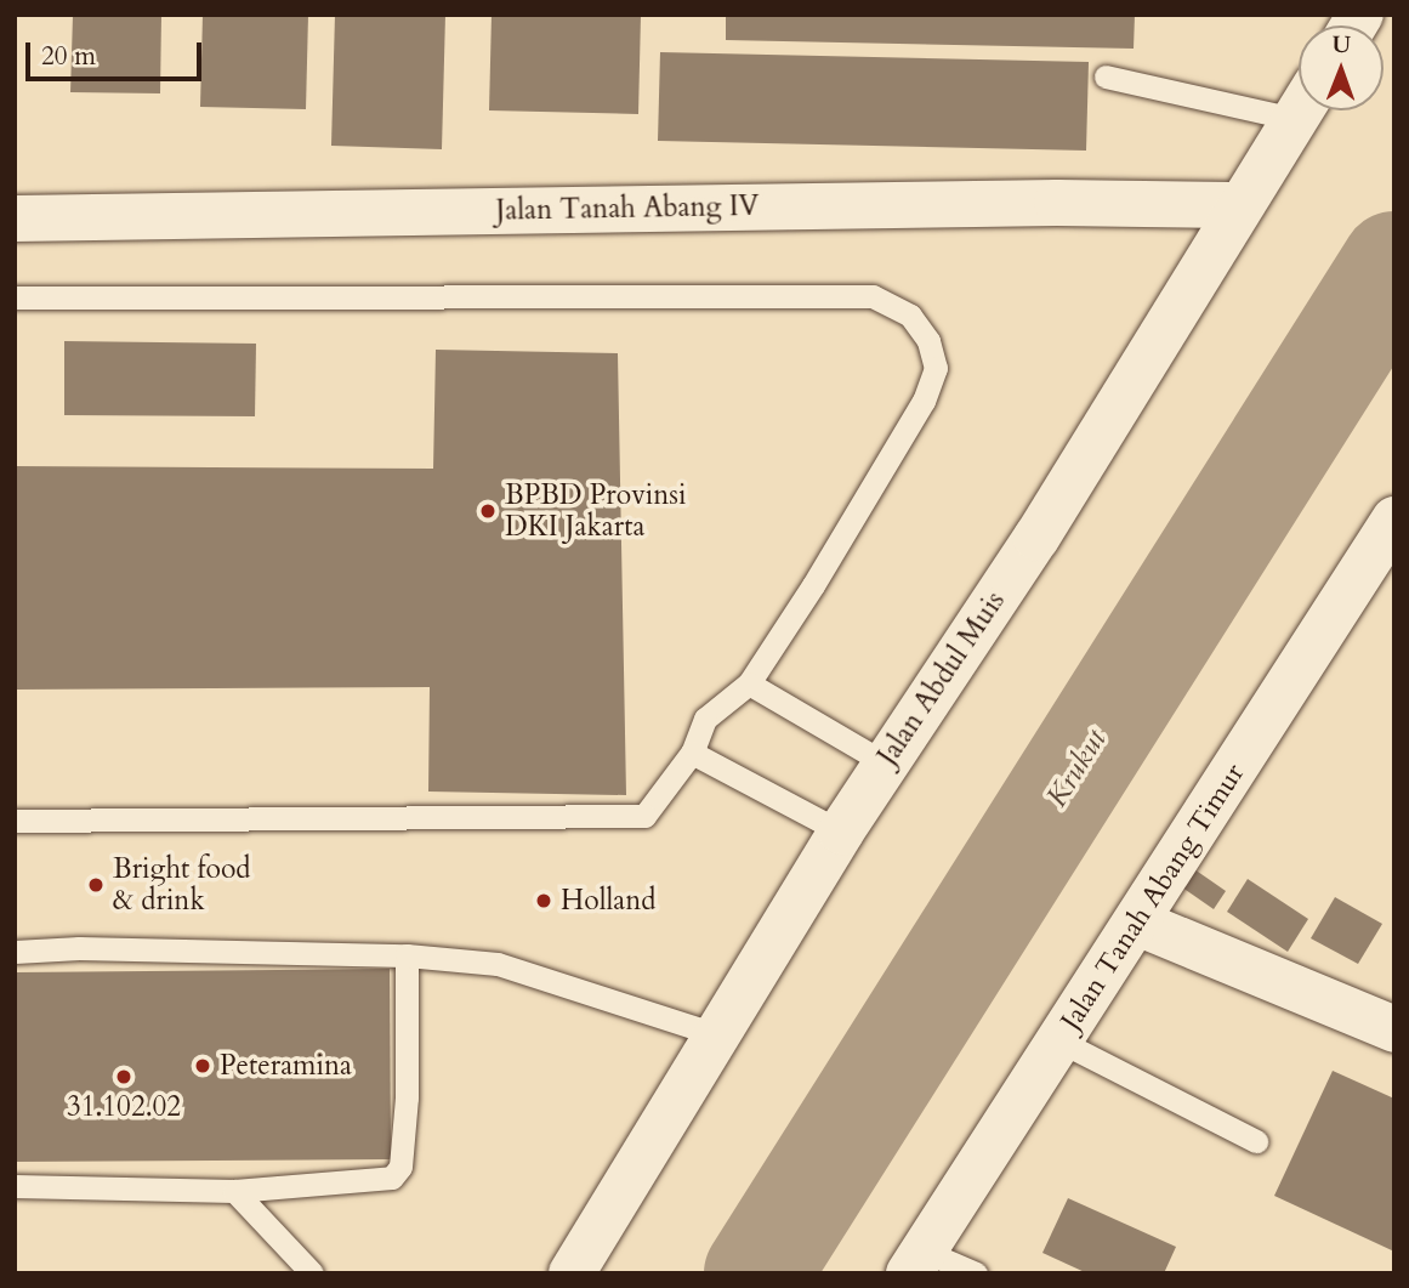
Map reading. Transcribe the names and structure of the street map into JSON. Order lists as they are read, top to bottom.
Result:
{
  "streets": {
    "street": ["Jalan Tanah Abang IV", "Jalan Abdul Muis", "Jalan Tanah Abang Timur"]
  },
  "crossings": [
    ["Jalan Tanah Abang IV", "Jalan Abdul Muis"]
  ],
  "water": ["Krukut"],
  "places": [
    "BPBD Provinsi DKI Jakarta",
    "Bright food & drink",
    "Holland",
    "Peteramina",
    "31.102.02"
  ],
  "scale_bar": "20 m",
  "north": "top"
}
